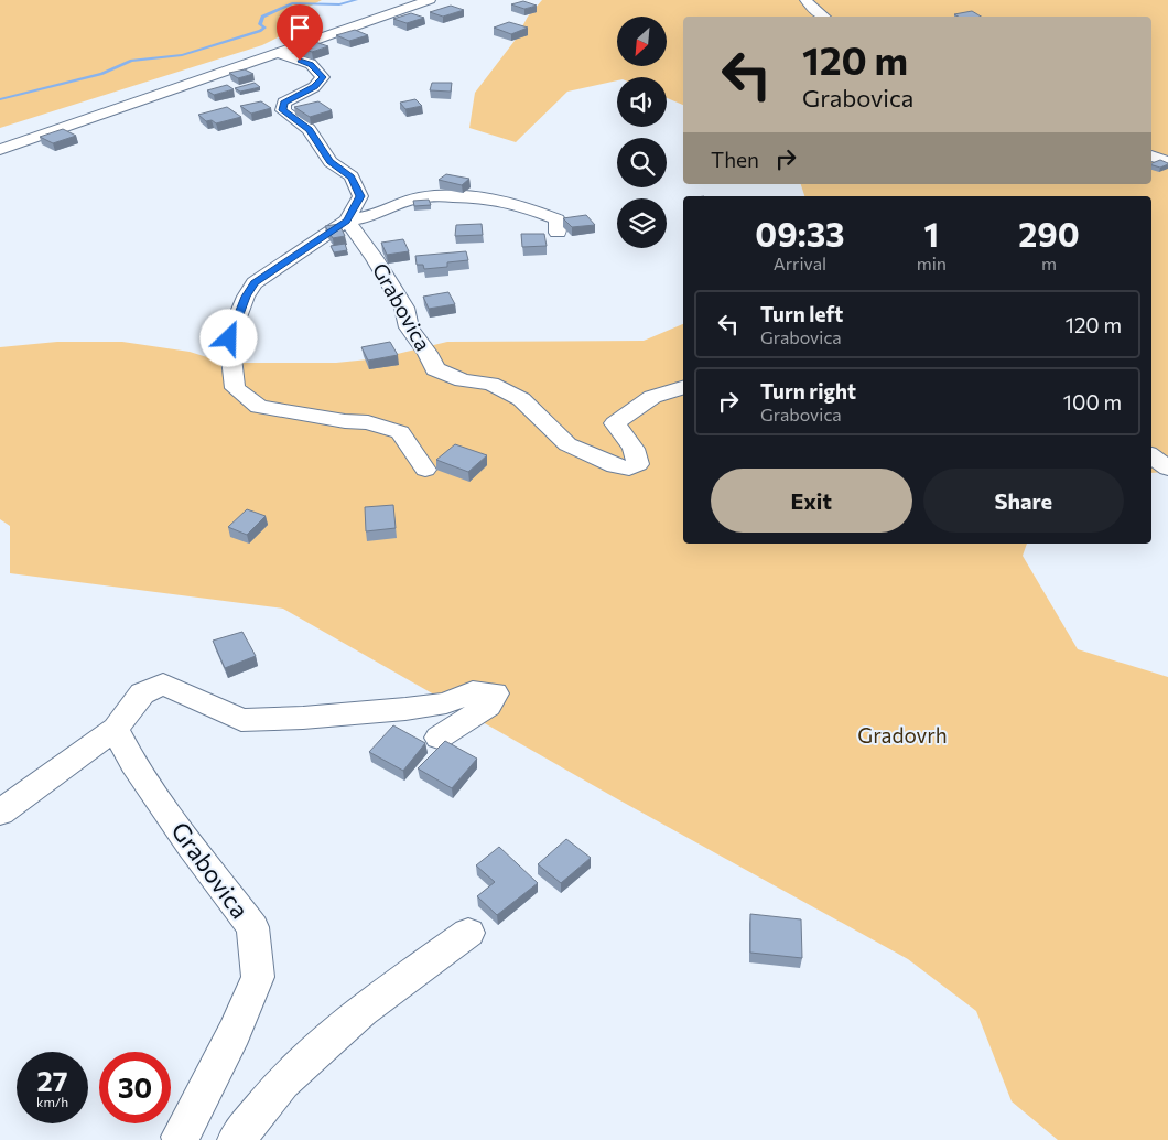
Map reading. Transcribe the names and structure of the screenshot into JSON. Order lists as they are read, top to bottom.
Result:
{
  "streets": {
    "street": ["Grabovica"]
  },
  "parks": ["Gradovrh"],
  "north": "bottom left",
  "page": {
    "turn": ["120 m", "Grabovica"],
    "then": "Then",
    "eta": [
      "09:33",
      "Arrival",
      "1",
      "min",
      "290",
      "m"
    ],
    "list": [
      {
        "name": "Turn left",
        "note": "Grabovica",
        "value": "120 m"
      },
      {
        "name": "Turn right",
        "note": "Grabovica",
        "value": "100 m"
      }
    ],
    "buttons": ["Exit", "Share"],
    "speed": "27 km/h",
    "limit": "30"
  }
}
